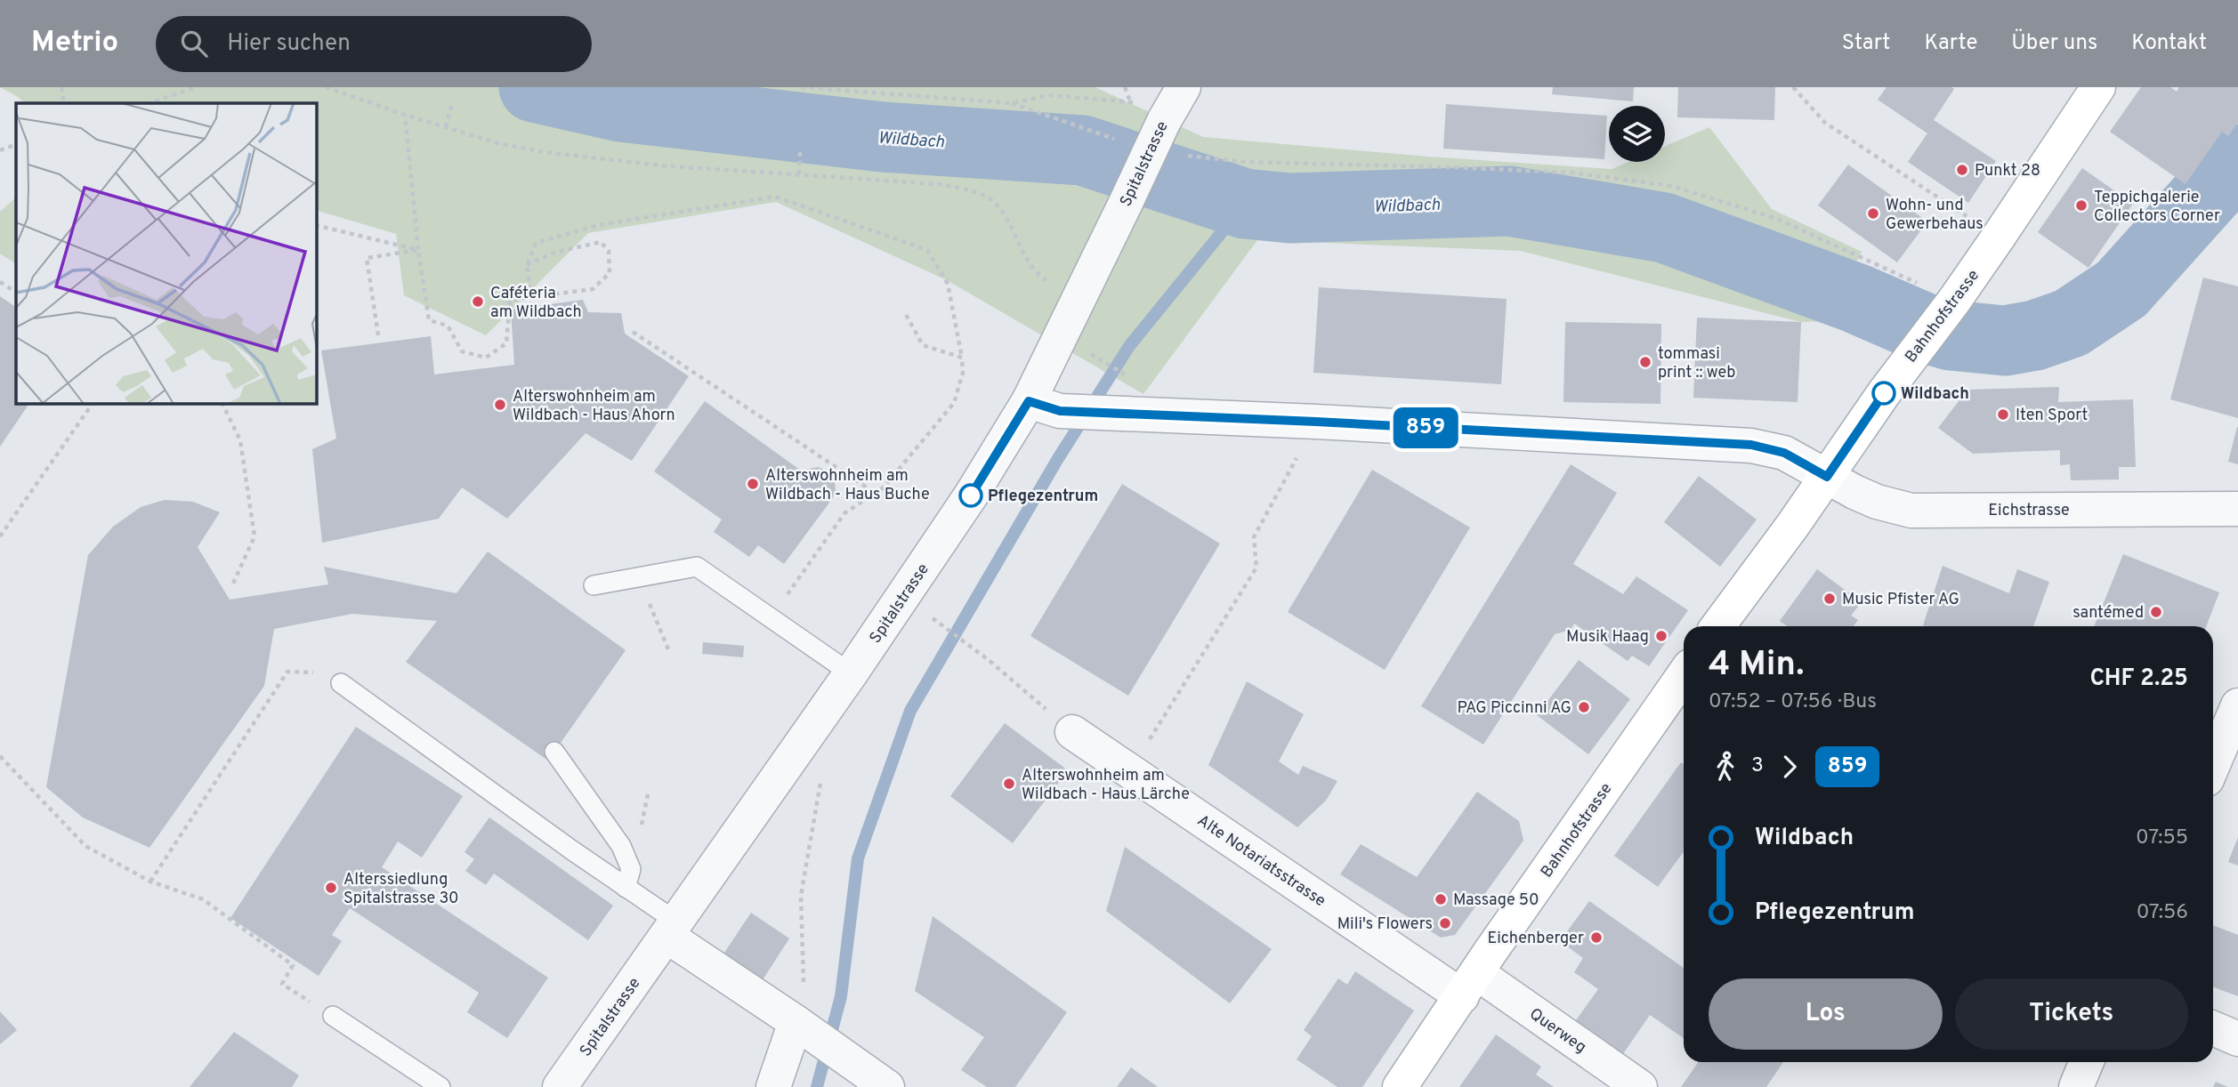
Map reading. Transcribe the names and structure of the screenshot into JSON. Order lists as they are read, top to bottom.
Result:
{
  "streets": {
    "main road": ["Bahnhofstrasse"],
    "street": [
      "Spitalstrasse",
      "Eichstrasse",
      "Alte Notariatsstrasse",
      "Querweg"
    ]
  },
  "crossings": [
    ["Spitalstrasse", "Eichstrasse"],
    ["Bahnhofstrasse", "Eichstrasse"],
    ["Bahnhofstrasse", "Alte Notariatsstrasse"],
    ["Bahnhofstrasse", "Querweg"],
    ["Alte Notariatsstrasse", "Querweg"]
  ],
  "water": ["Wildbach"],
  "places": [
    "Punkt 28",
    "Teppichgalerie Collectors Corner",
    "Wohn- und Gewerbehaus",
    "Caféteria am Wildbach",
    "tommasi print :: web",
    "Wildbach",
    "Alterswohnheim am Wildbach - Haus Ahorn",
    "Iten Sport",
    "Alterswohnheim am Wildbach - Haus Buche",
    "Pflegezentrum",
    "Music Pfister AG",
    "santémed",
    "Musik Haag",
    "PAG Piccinni AG",
    "Alterswohnheim am Wildbach - Haus Lärche",
    "Alterssiedlung Spitalstrasse 30",
    "Massage 50",
    "Mili's Flowers",
    "Eichenberger"
  ],
  "lines": ["bus line 859"],
  "page": {
    "header": "Metrio",
    "search": "Hier suchen",
    "nav": [
      "Start",
      "Karte",
      "Über uns",
      "Kontakt"
    ],
    "on_map": "859",
    "heading": ["4 Min.", "07:52 – 07:56 · Bus", "CHF 2.25"],
    "legs": ["3", "859"],
    "list": [
      {
        "name": "Wildbach",
        "value": "07:55"
      },
      {
        "name": "Pflegezentrum",
        "value": "07:56"
      }
    ],
    "buttons": ["Los", "Tickets"]
  }
}
